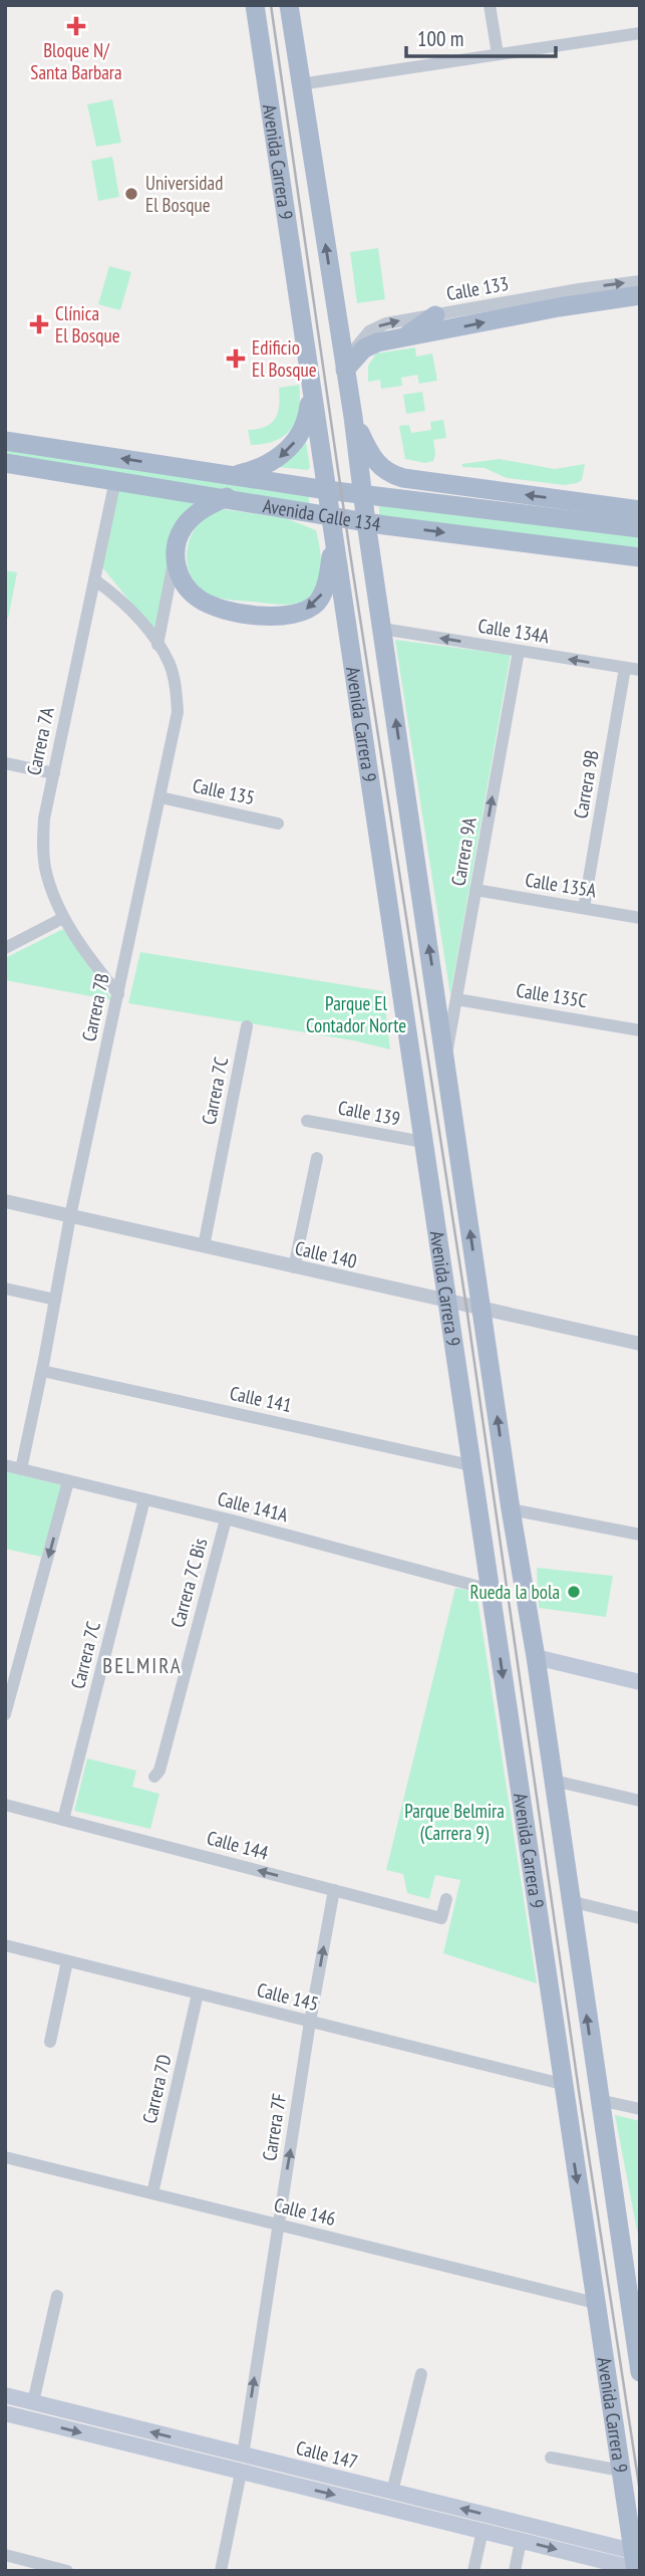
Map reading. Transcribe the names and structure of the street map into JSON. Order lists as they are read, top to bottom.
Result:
{
  "streets": {
    "main road": ["Avenida Carrera 9", "Avenida Calle 134", "Calle 147"],
    "street": [
      "Calle 133",
      "Calle 134A",
      "Carrera 7A",
      "Carrera 9B",
      "Calle 135",
      "Carrera 9A",
      "Calle 135A",
      "Calle 135C",
      "Carrera 7B",
      "Carrera 7C",
      "Calle 139",
      "Calle 140",
      "Calle 141",
      "Calle 141A",
      "Carrera 7C Bis",
      "Calle 144",
      "Calle 145",
      "Carrera 7D",
      "Carrera 7F",
      "Calle 146"
    ]
  },
  "crossings": [
    ["Avenida Carrera 9", "Calle 133"],
    ["Avenida Carrera 9", "Avenida Calle 134"],
    ["Avenida Carrera 9", "Calle 134A"],
    ["Avenida Carrera 9", "Carrera 9A"],
    ["Avenida Carrera 9", "Calle 139"],
    ["Avenida Carrera 9", "Calle 140"],
    ["Avenida Carrera 9", "Calle 141"],
    ["Avenida Carrera 9", "Calle 141A"],
    ["Avenida Carrera 9", "Calle 145"],
    ["Avenida Carrera 9", "Calle 146"],
    ["Avenida Carrera 9", "Calle 147"],
    ["Avenida Calle 134", "Carrera 7A"],
    ["Calle 134A", "Carrera 9B"],
    ["Calle 134A", "Carrera 9A"],
    ["Carrera 7A", "Carrera 7B"],
    ["Carrera 9B", "Calle 135A"],
    ["Calle 135", "Carrera 7B"],
    ["Carrera 9A", "Calle 135A"],
    ["Carrera 9A", "Calle 135C"],
    ["Carrera 7B", "Calle 140"],
    ["Carrera 7B", "Calle 141"],
    ["Carrera 7B", "Calle 141A"],
    ["Carrera 7C", "Calle 140"],
    ["Carrera 7C", "Calle 141A"],
    ["Carrera 7C", "Calle 144"],
    ["Calle 141A", "Carrera 7C Bis"],
    ["Calle 144", "Carrera 7F"],
    ["Calle 145", "Carrera 7D"],
    ["Calle 145", "Carrera 7F"],
    ["Carrera 7D", "Calle 146"],
    ["Carrera 7F", "Calle 146"],
    ["Carrera 7F", "Calle 147"]
  ],
  "one_way": [
    "Calle 133",
    "Calle 134A",
    "Carrera 9A",
    "Calle 144",
    "Carrera 7F"
  ],
  "districts": ["BELMIRA"],
  "parks": ["Parque El Contador Norte", "Parque Belmira (Carrera 9)"],
  "places": {
    "health": ["Bloque N/ Santa Barbara", "Clínica El Bosque", "Edificio El Bosque"],
    "other": ["Universidad El Bosque", "Rueda la bola"]
  },
  "scale_bar": "100 m"
}
